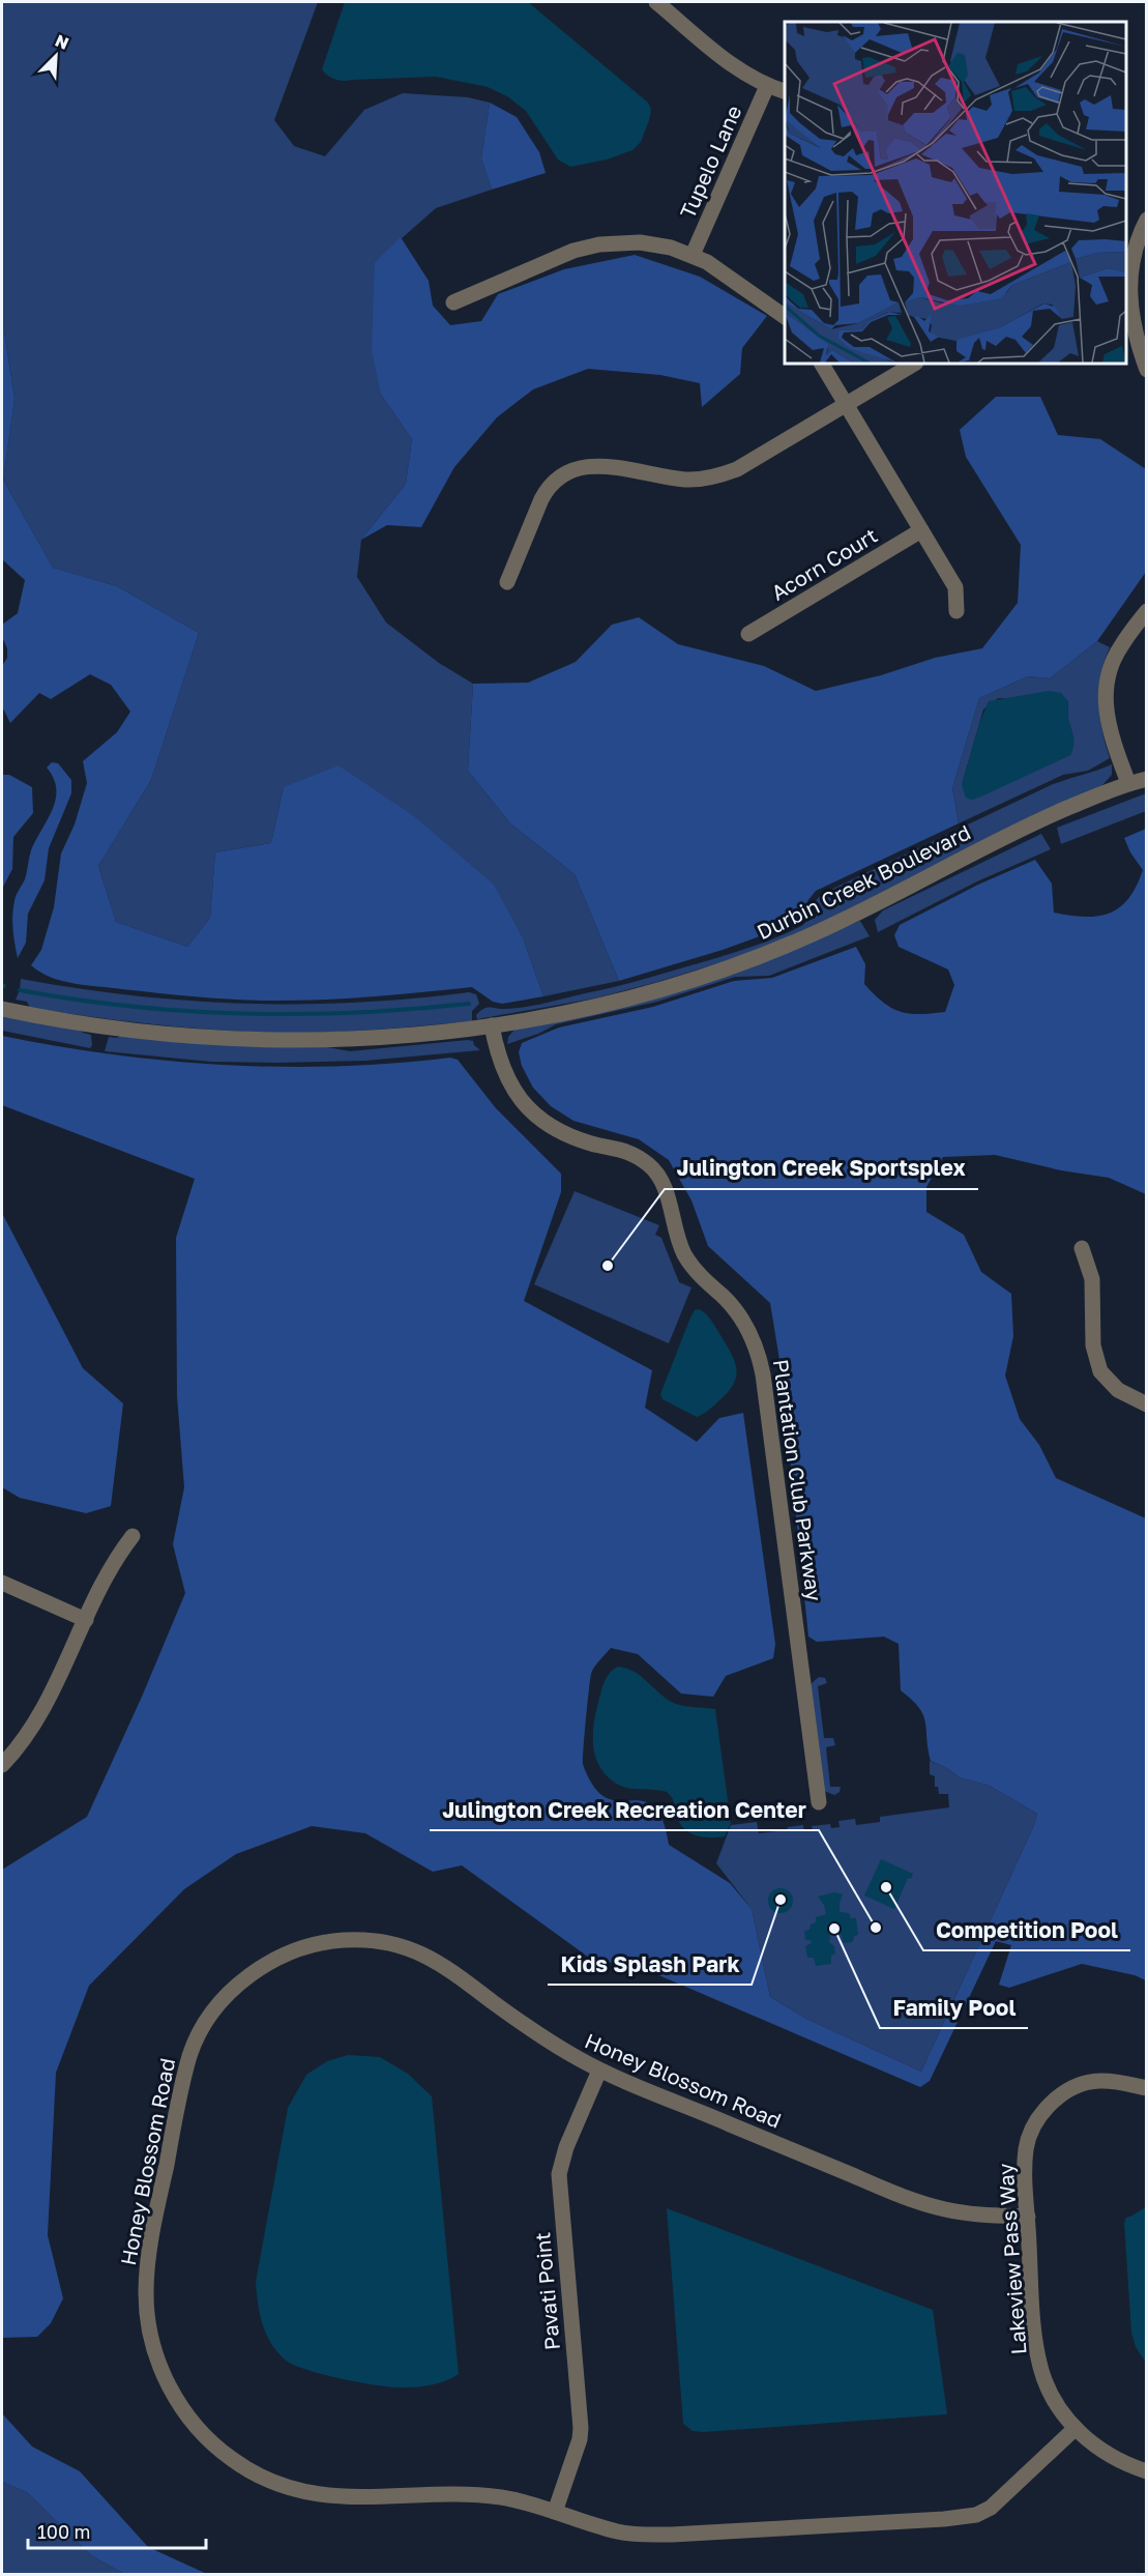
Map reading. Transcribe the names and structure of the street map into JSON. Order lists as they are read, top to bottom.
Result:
{
  "streets": {
    "street": [
      "Tupelo Lane",
      "Acorn Court",
      "Durbin Creek Boulevard",
      "Plantation Club Parkway",
      "Honey Blossom Road",
      "Lakeview Pass Way",
      "Pavati Point"
    ]
  },
  "crossings": [
    ["Durbin Creek Boulevard", "Plantation Club Parkway"],
    ["Honey Blossom Road", "Lakeview Pass Way"],
    ["Honey Blossom Road", "Pavati Point"]
  ],
  "places": [
    "Julington Creek Sportsplex",
    "Competition Pool",
    "Kids Splash Park",
    "Julington Creek Recreation Center",
    "Family Pool"
  ],
  "scale_bar": "100 m",
  "north": "top right"
}
